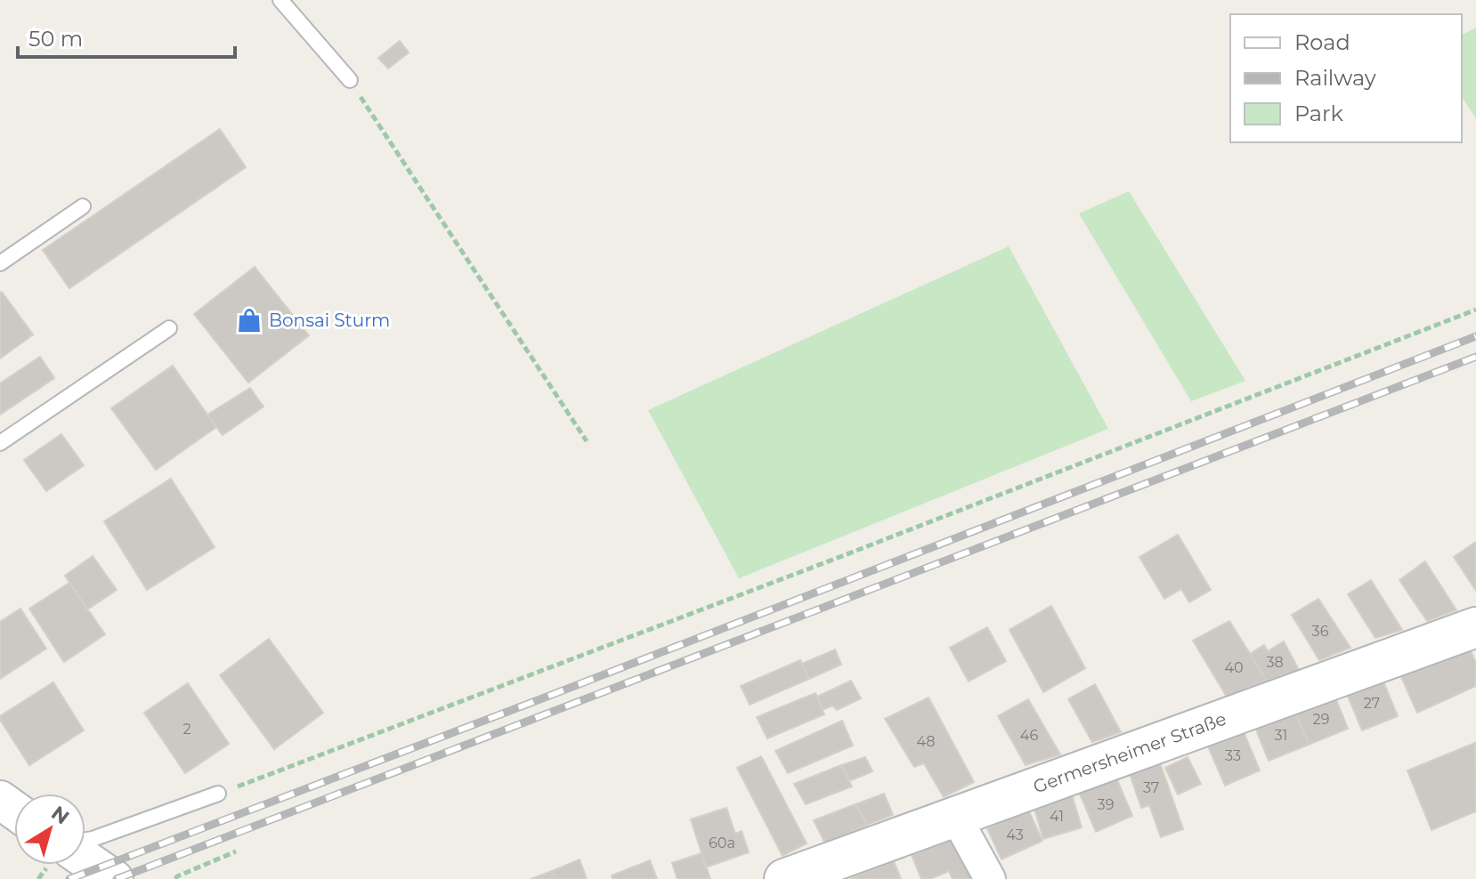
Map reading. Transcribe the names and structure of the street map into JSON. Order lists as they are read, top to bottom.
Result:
{
  "streets": {
    "main road": ["Germersheimer Straße"]
  },
  "places": {
    "shop": ["Bonsai Sturm"]
  },
  "house_numbers": [
    "36",
    "38",
    "40",
    "27",
    "29",
    "2",
    "46",
    "31",
    "48",
    "33",
    "37",
    "39",
    "41",
    "43",
    "60a"
  ],
  "legend": ["Road", "Railway", "Park"],
  "scale_bar": "50 m",
  "north": "top right"
}
